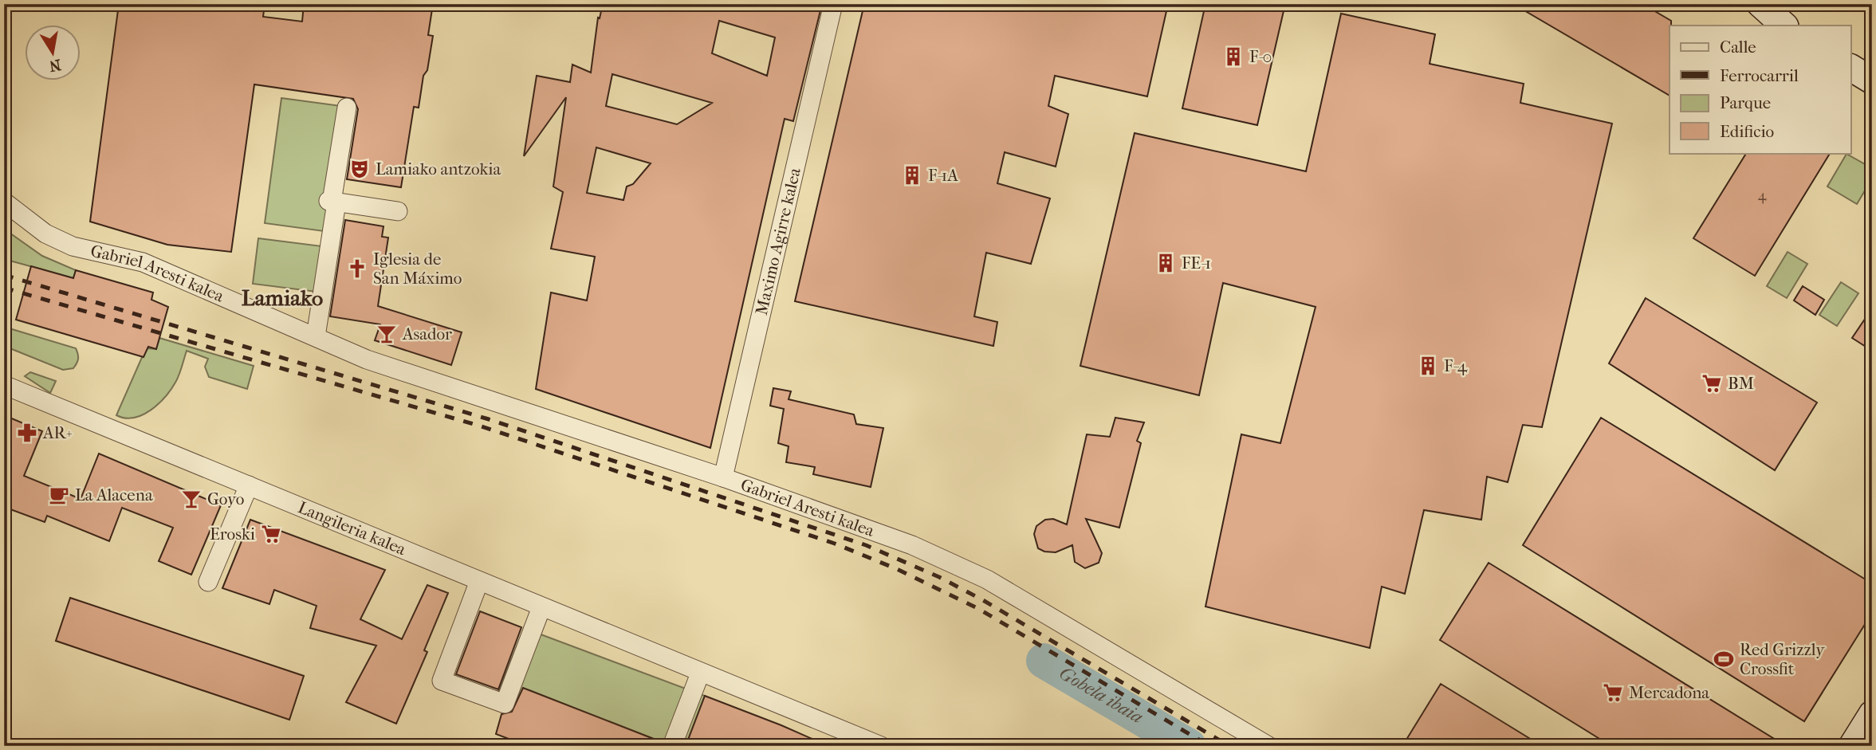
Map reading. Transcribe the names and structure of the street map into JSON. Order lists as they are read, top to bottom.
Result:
{
  "streets": {
    "street": ["Maximo Agirre kalea", "Gabriel Aresti kalea", "Langileria kalea"]
  },
  "crossings": [
    ["Maximo Agirre kalea", "Gabriel Aresti kalea"]
  ],
  "districts": ["Lamiako"],
  "water": ["Gobela ibaia"],
  "places": {
    "building": [
      "F-0",
      "F-1A",
      "FE-1",
      "F-4"
    ],
    "theatre": ["Lamiako antzokia"],
    "church": ["Iglesia de San Máximo"],
    "bar": ["Asador", "Goyo"],
    "supermarket": ["BM", "Eroski", "Mercadona"],
    "pharmacy": ["AR+"],
    "cafe": ["La Alacena"],
    "sports": ["Red Grizzly Crossfit"]
  },
  "house_numbers": ["4"],
  "legend": [
    "Calle",
    "Ferrocarril",
    "Parque",
    "Edificio"
  ],
  "north": "bottom"
}
